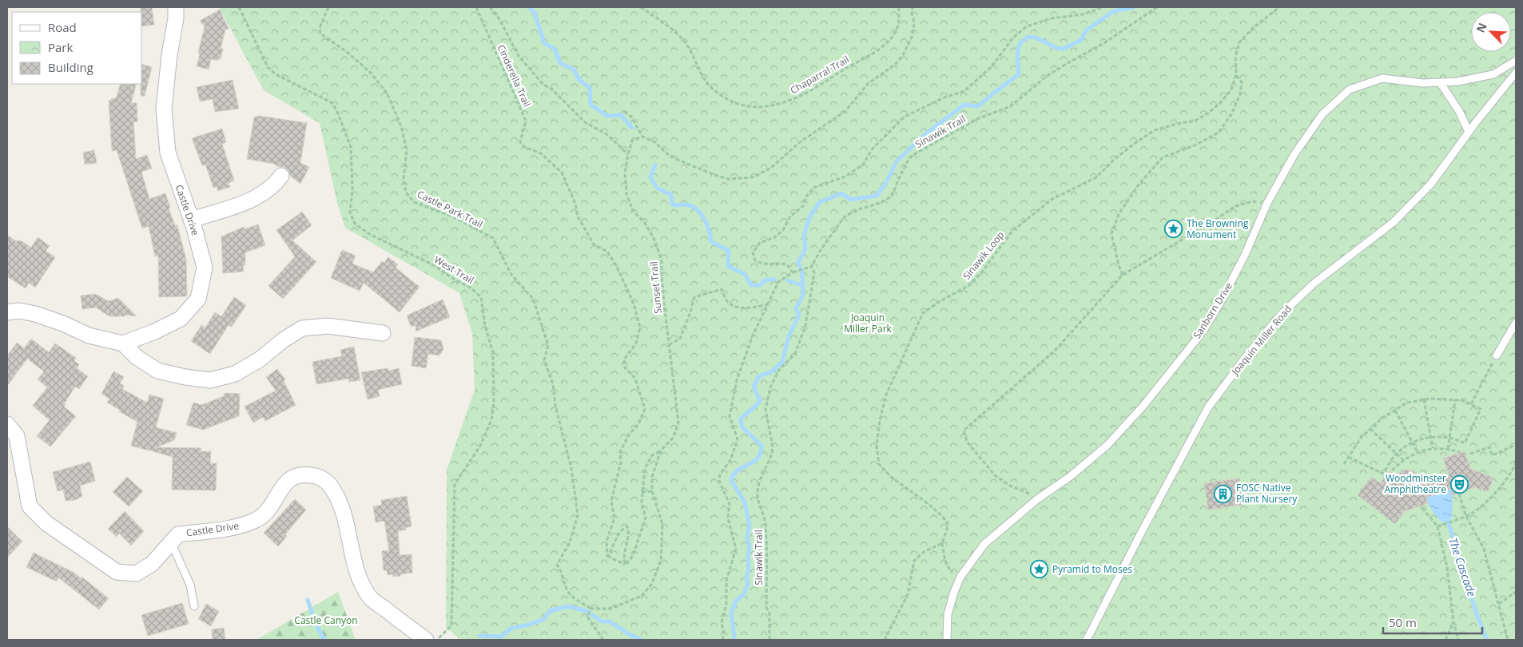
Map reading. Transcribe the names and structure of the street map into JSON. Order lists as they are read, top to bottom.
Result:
{
  "streets": {
    "street": ["Castle Drive"],
    "lane": ["Sanborn Drive", "Joaquin Miller Road"],
    "path": [
      "Chaparral Trail",
      "Cinderella Trail",
      "Sinawik Trail",
      "Castle Park Trail",
      "Sinawik Loop",
      "West Trail",
      "Sunset Trail"
    ]
  },
  "crossings": [
    ["Castle Park Trail", "Sunset Trail"]
  ],
  "water": ["The Cascade"],
  "parks": ["Joaquin Miller Park", "Castle Canyon"],
  "places": {
    "place": ["The Browning Monument", "Pyramid to Moses"],
    "theatre": ["Woodminster Amphitheatre"],
    "building": ["FOSC Native Plant Nursery"]
  },
  "legend": ["Road", "Park", "Building"],
  "scale_bar": "50 m",
  "north": "top left"
}
